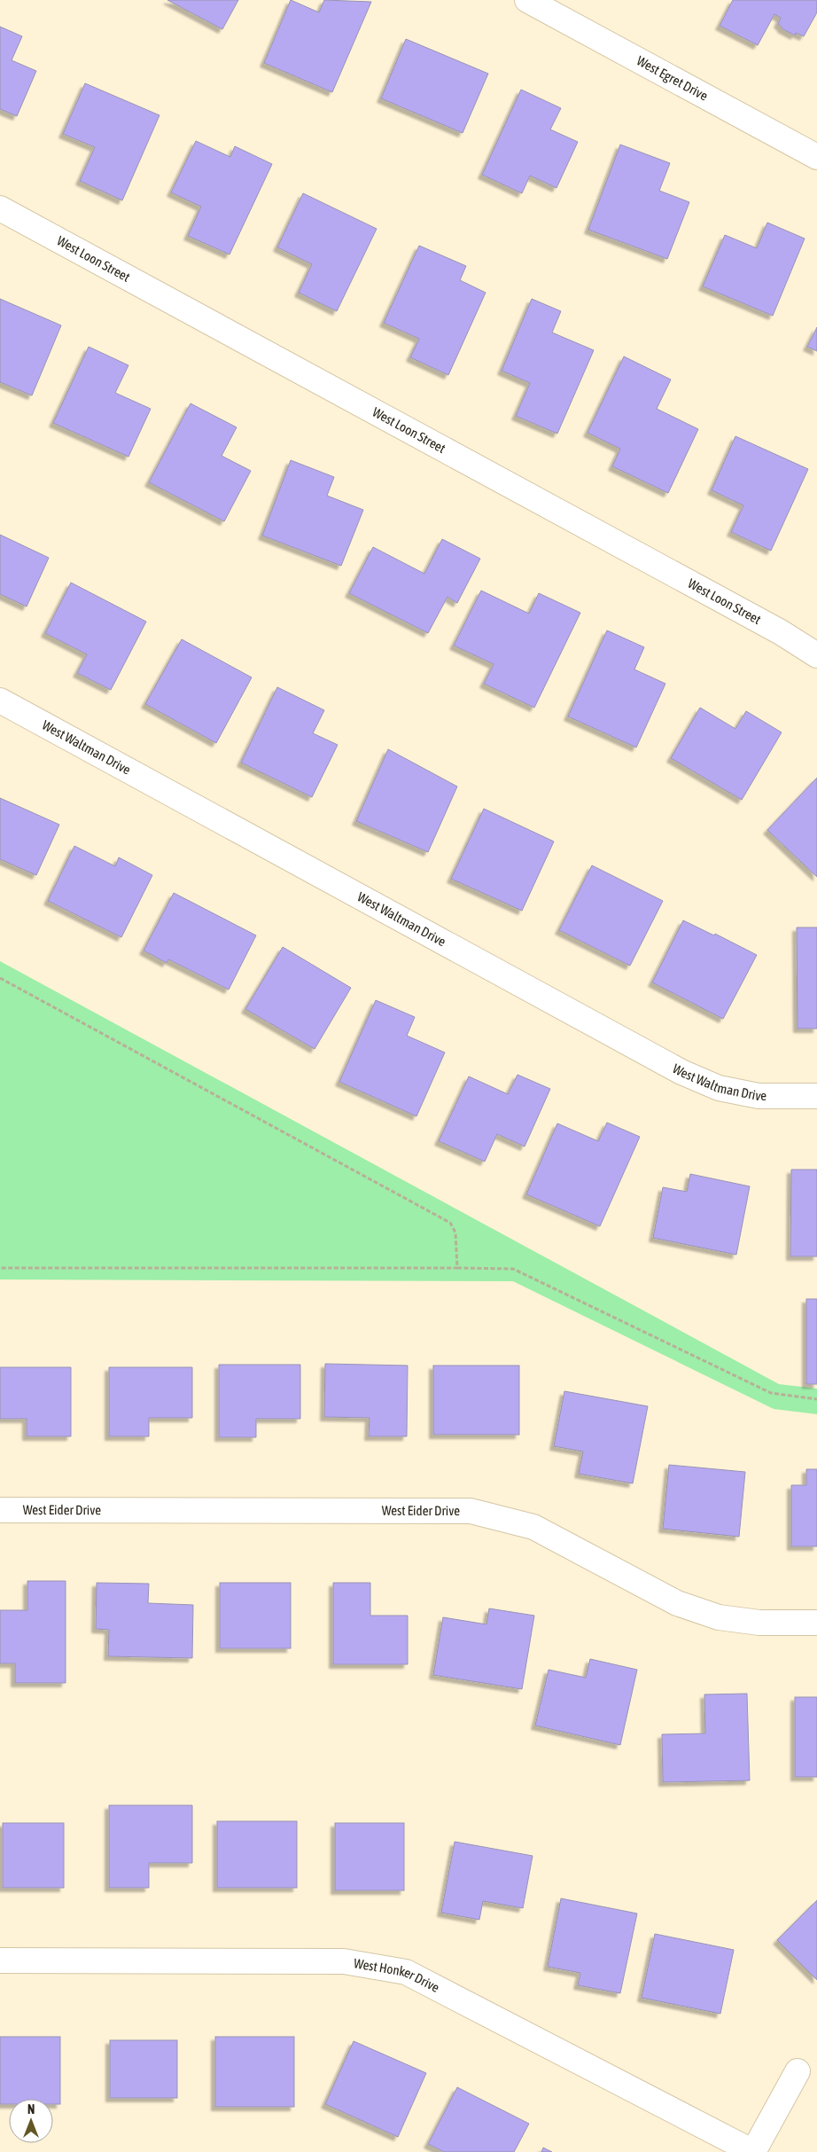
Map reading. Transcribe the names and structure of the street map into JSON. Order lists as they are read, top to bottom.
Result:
{
  "streets": {
    "street": [
      "West Egret Drive",
      "West Loon Street",
      "West Waltman Drive",
      "West Eider Drive",
      "West Honker Drive"
    ]
  },
  "north": "top"
}
